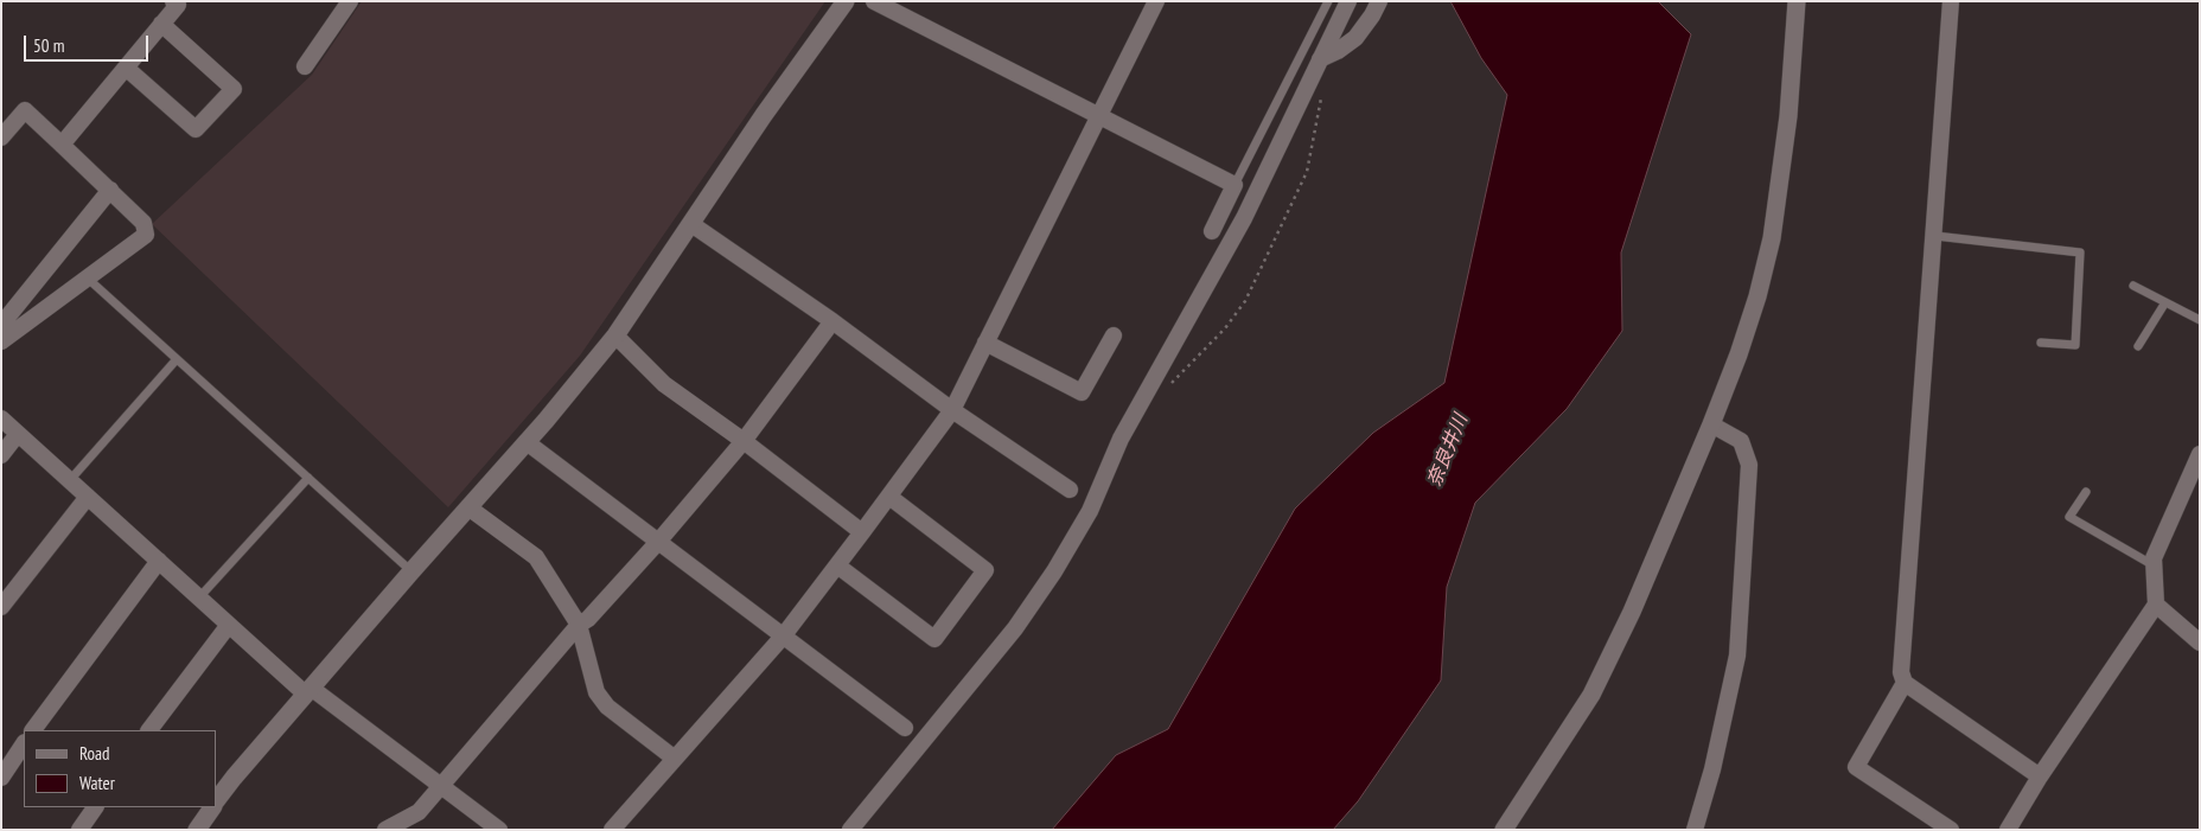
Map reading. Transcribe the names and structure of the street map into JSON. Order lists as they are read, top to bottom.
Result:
{
  "water": ["奈良井川"],
  "legend": ["Road", "Water"],
  "scale_bar": "50 m"
}
